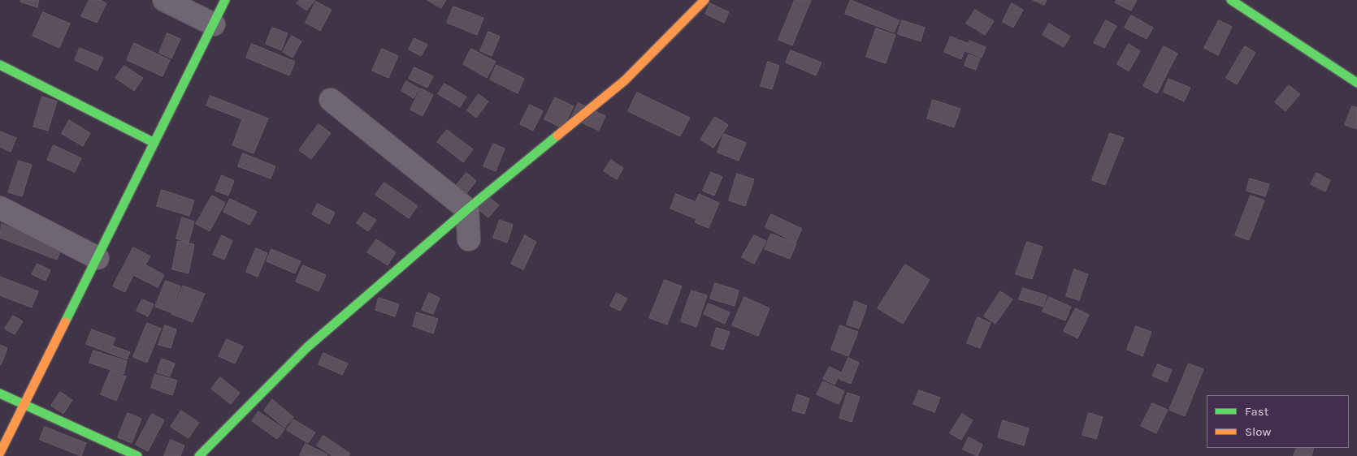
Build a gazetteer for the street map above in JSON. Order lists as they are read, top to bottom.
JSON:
{
  "legend": ["Fast", "Slow"]
}
